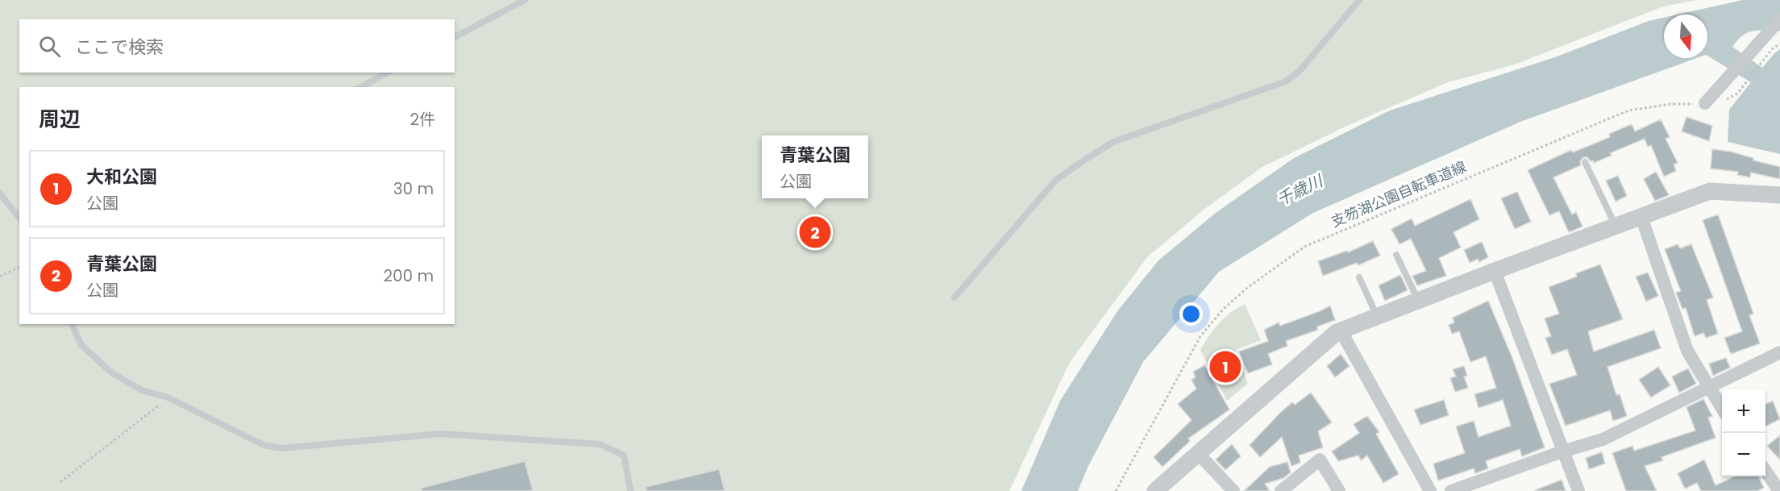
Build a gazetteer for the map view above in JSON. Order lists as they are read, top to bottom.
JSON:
{
  "streets": {
    "path": ["支笏湖公園自転車道線"]
  },
  "water": ["千歳川"],
  "north": "bottom",
  "page": {
    "search": "ここで検索",
    "heading": ["周辺", "2件"],
    "popup": ["青葉公園", "公園"],
    "list": [
      {
        "mark": "1",
        "name": "大和公園",
        "note": "公園",
        "value": "30 m"
      },
      {
        "mark": "2",
        "name": "青葉公園",
        "note": "公園",
        "value": "200 m"
      }
    ],
    "pins": ["2", "1"],
    "map_buttons": ["+", "−"]
  }
}
